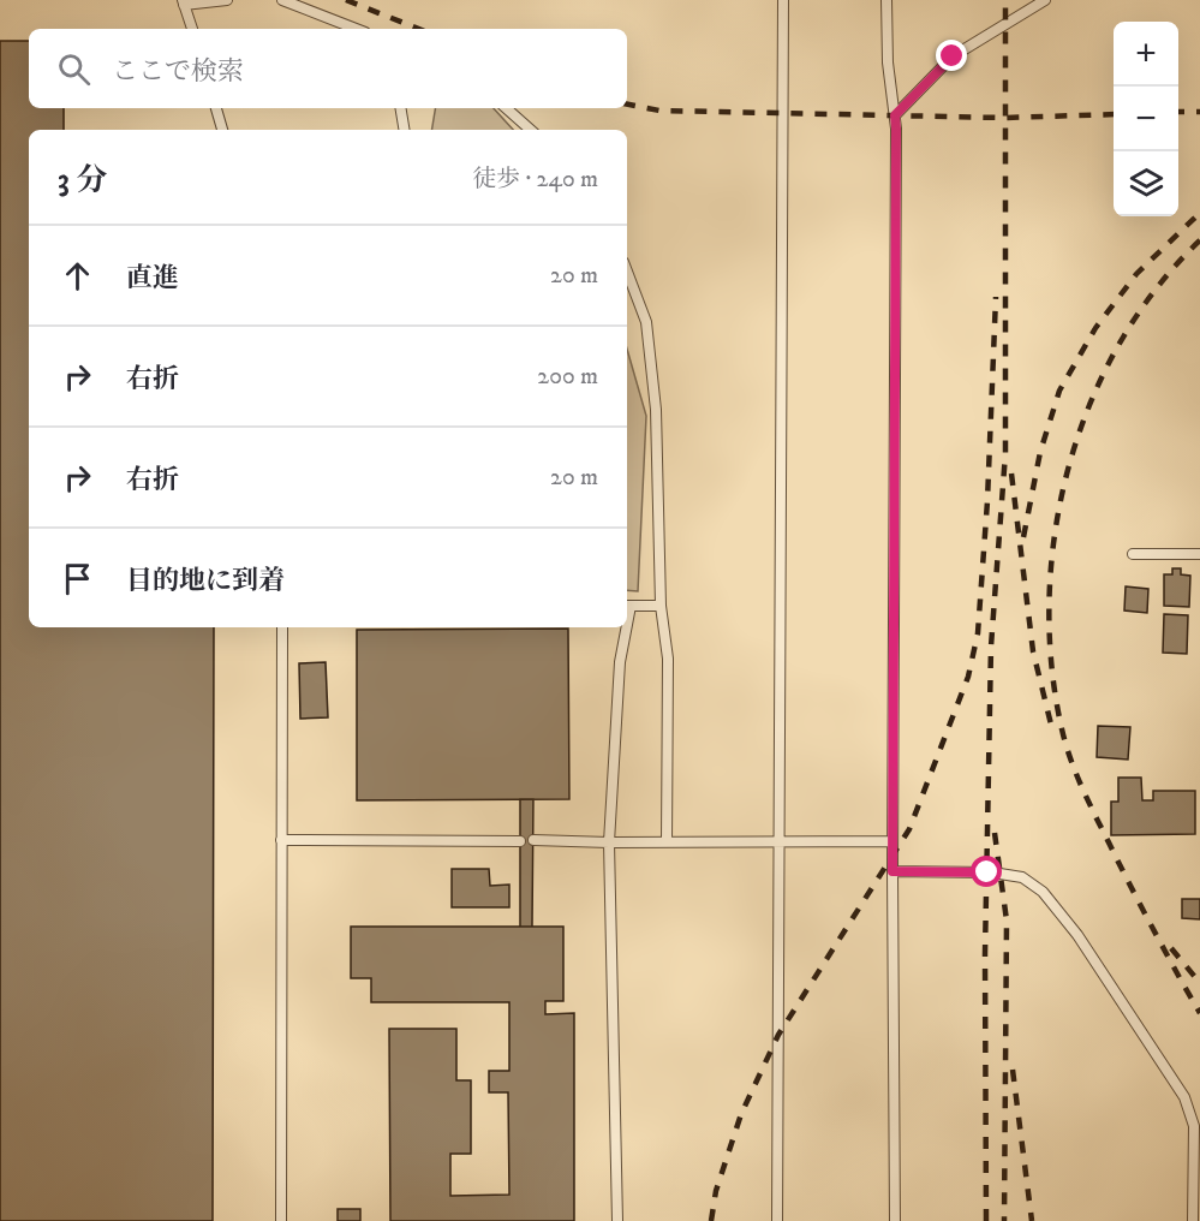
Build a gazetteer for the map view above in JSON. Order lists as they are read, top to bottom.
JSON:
{
  "page": {
    "map_buttons": ["+", "−"],
    "search": "ここで検索",
    "heading": ["3 分", "徒歩 · 240 m"],
    "list": [
      ["直進", "20 m"],
      ["右折", "200 m"],
      ["右折", "20 m"],
      "目的地に到着"
    ]
  }
}
